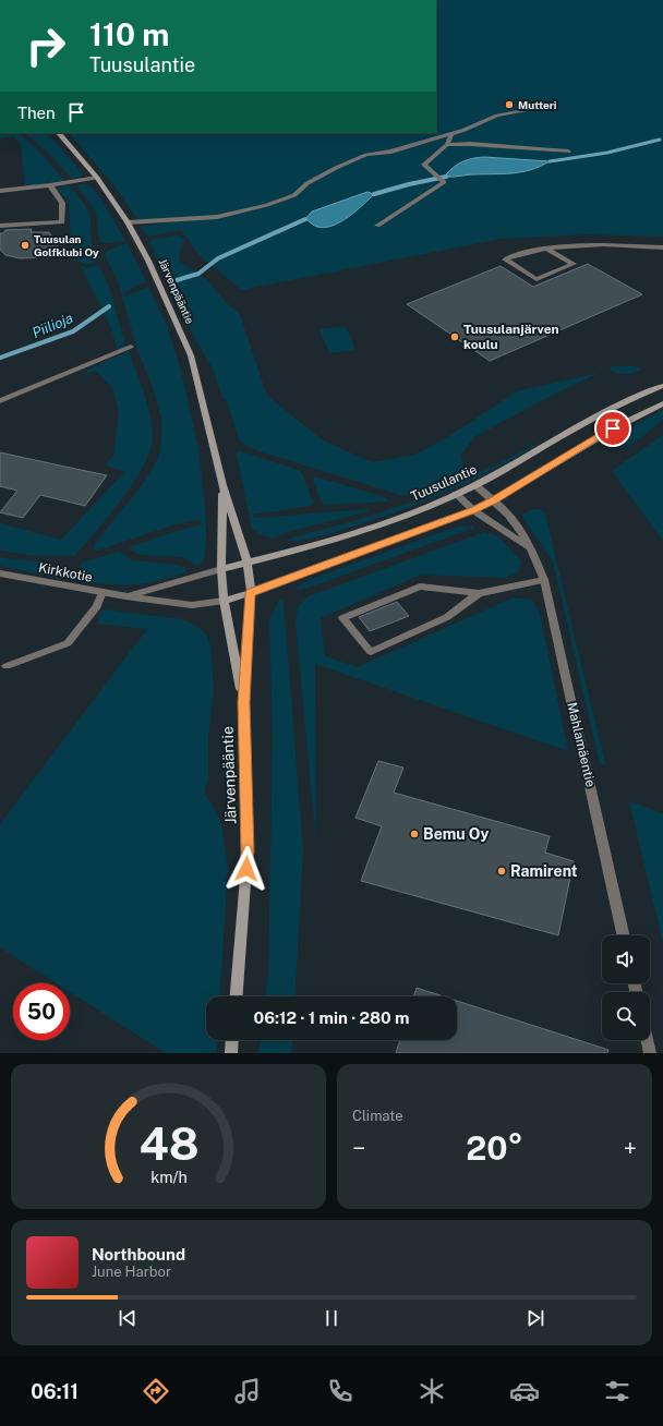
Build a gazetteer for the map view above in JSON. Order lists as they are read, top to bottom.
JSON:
{
  "streets": {
    "main road": ["Järvenpääntie", "Tuusulantie"],
    "street": ["Kirkkotie", "Mahlamäentie"]
  },
  "crossings": [
    ["Järvenpääntie", "Tuusulantie"],
    ["Järvenpääntie", "Kirkkotie"],
    ["Tuusulantie", "Kirkkotie"],
    ["Tuusulantie", "Mahlamäentie"]
  ],
  "water": ["Piilioja"],
  "places": [
    "Mutteri",
    "Tuusulan Golfklubi Oy",
    "Tuusulanjärven koulu",
    "Bemu Oy",
    "Ramirent"
  ],
  "page": {
    "turn": ["110 m", "Tuusulantie"],
    "then": "Then",
    "limit": "50",
    "trip": "06:12 · 1 min · 280 m",
    "tile": "Climate",
    "heat": ["−", "20°", "+"],
    "song": ["Northbound", "June Harbor"],
    "tabs": "06:11",
    "gauge": ["48", "km/h"]
  }
}
